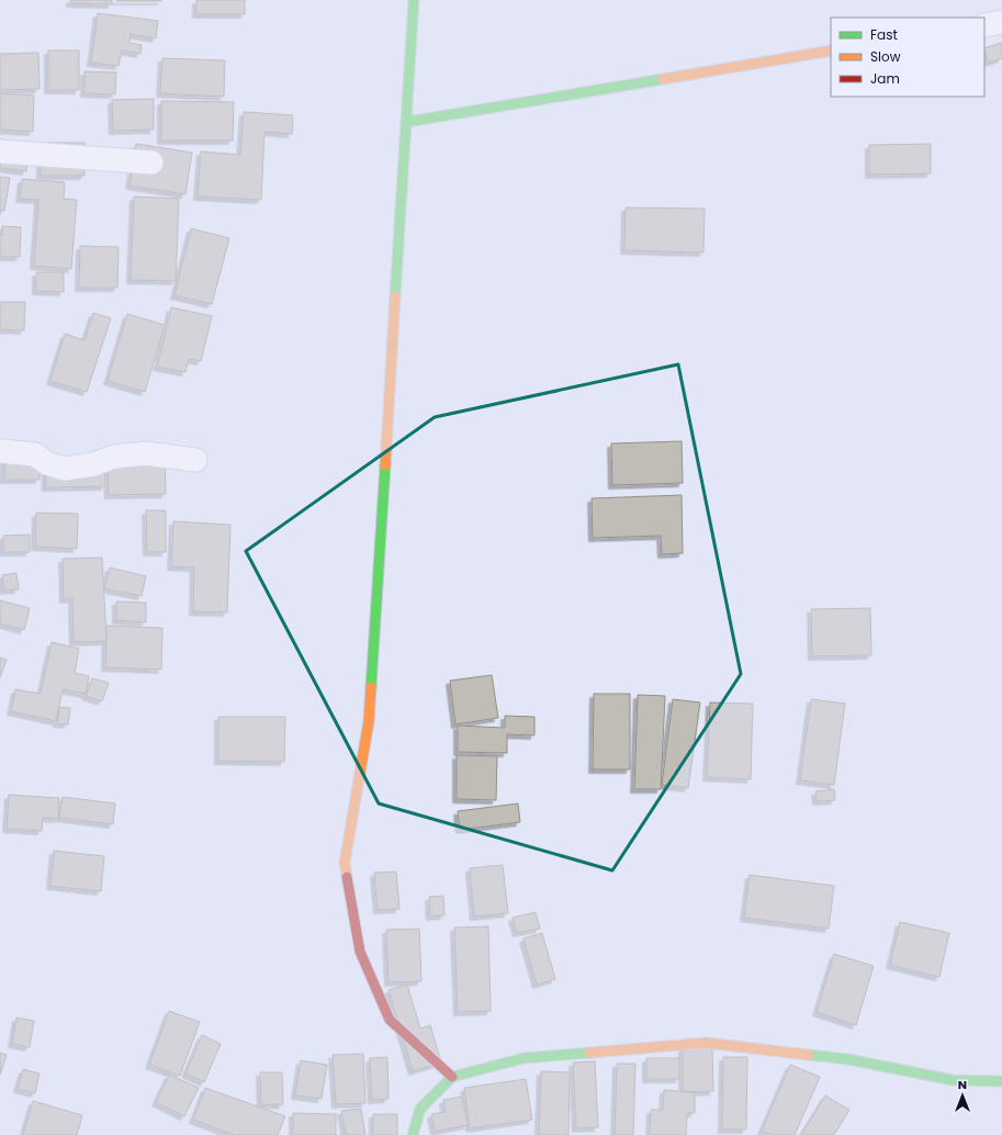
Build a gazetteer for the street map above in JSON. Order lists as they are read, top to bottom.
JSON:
{
  "legend": ["Fast", "Slow", "Jam"],
  "north": "top"
}
